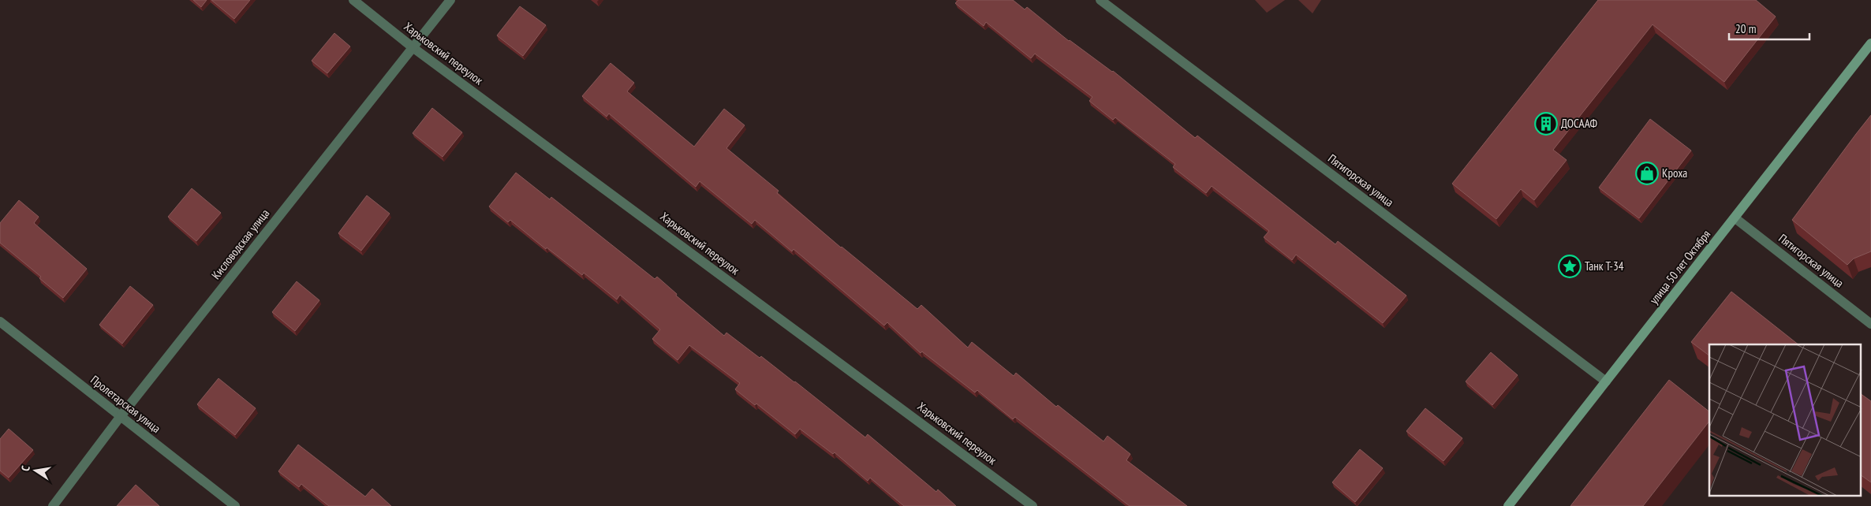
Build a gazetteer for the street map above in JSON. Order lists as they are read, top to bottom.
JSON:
{
  "streets": {
    "main road": ["улица 50 лет Октября"],
    "street": [
      "Харьковский переулок",
      "Пятигорская улица",
      "Кисловодская улица",
      "Пролетарская улица"
    ]
  },
  "crossings": [
    ["Харьковский переулок", "Кисловодская улица"],
    ["Пятигорская улица", "улица 50 лет Октября"],
    ["Кисловодская улица", "Пролетарская улица"]
  ],
  "places": {
    "building": ["ДОСААФ"],
    "shop": ["Кроха"],
    "place": ["Танк Т-34"]
  },
  "scale_bar": "20 m",
  "north": "left"
}
